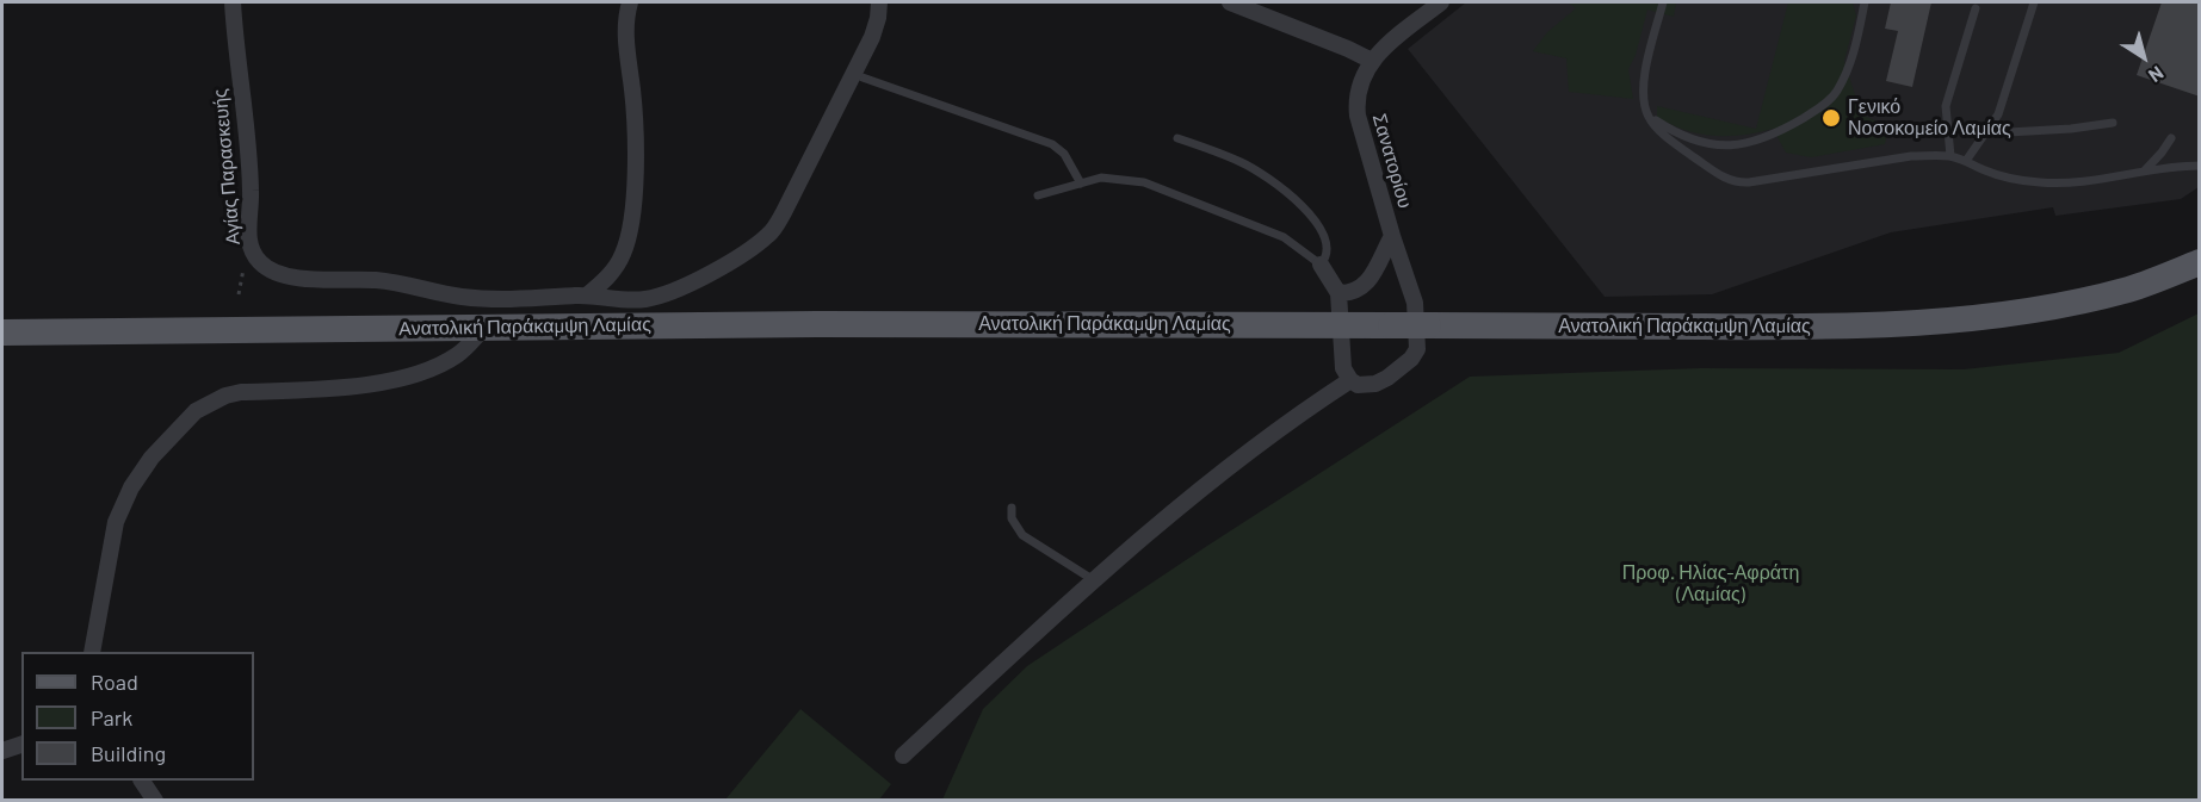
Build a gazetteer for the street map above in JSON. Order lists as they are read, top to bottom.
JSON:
{
  "streets": {
    "main road": ["Ανατολική Παράκαμψη Λαμίας"],
    "street": ["Σανατορίου", "Αγίας Παρασκευής"]
  },
  "parks": ["Προφ. Ηλίας-Αφράτη (Λαμίας)"],
  "places": ["Γενικό Νοσοκομείο Λαμίας"],
  "legend": ["Road", "Park", "Building"],
  "north": "bottom right"
}
